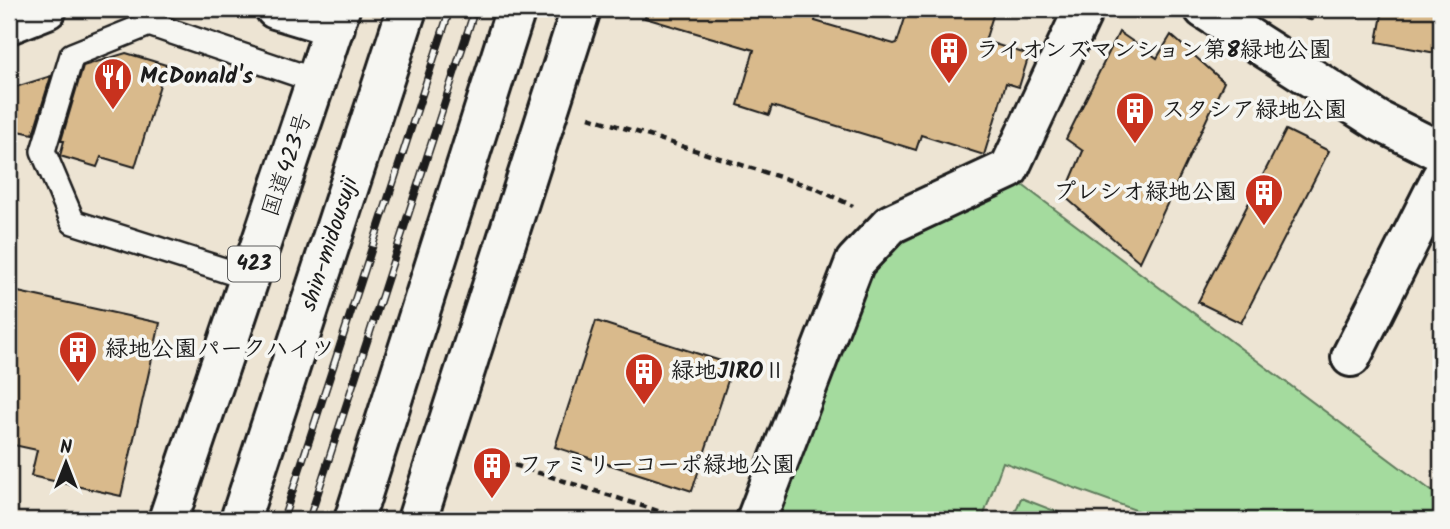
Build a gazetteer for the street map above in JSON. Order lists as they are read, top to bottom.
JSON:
{
  "streets": {
    "main road": ["国道423号", "shin-midousuji", "423"]
  },
  "places": {
    "building": [
      "ライオンズマンション第8緑地公園",
      "スタシア緑地公園",
      "プレシオ緑地公園",
      "緑地公園パークハイツ",
      "緑地JIROⅡ",
      "ファミリーコーポ緑地公園"
    ],
    "restaurant": ["McDonald's"]
  },
  "north": "top"
}
